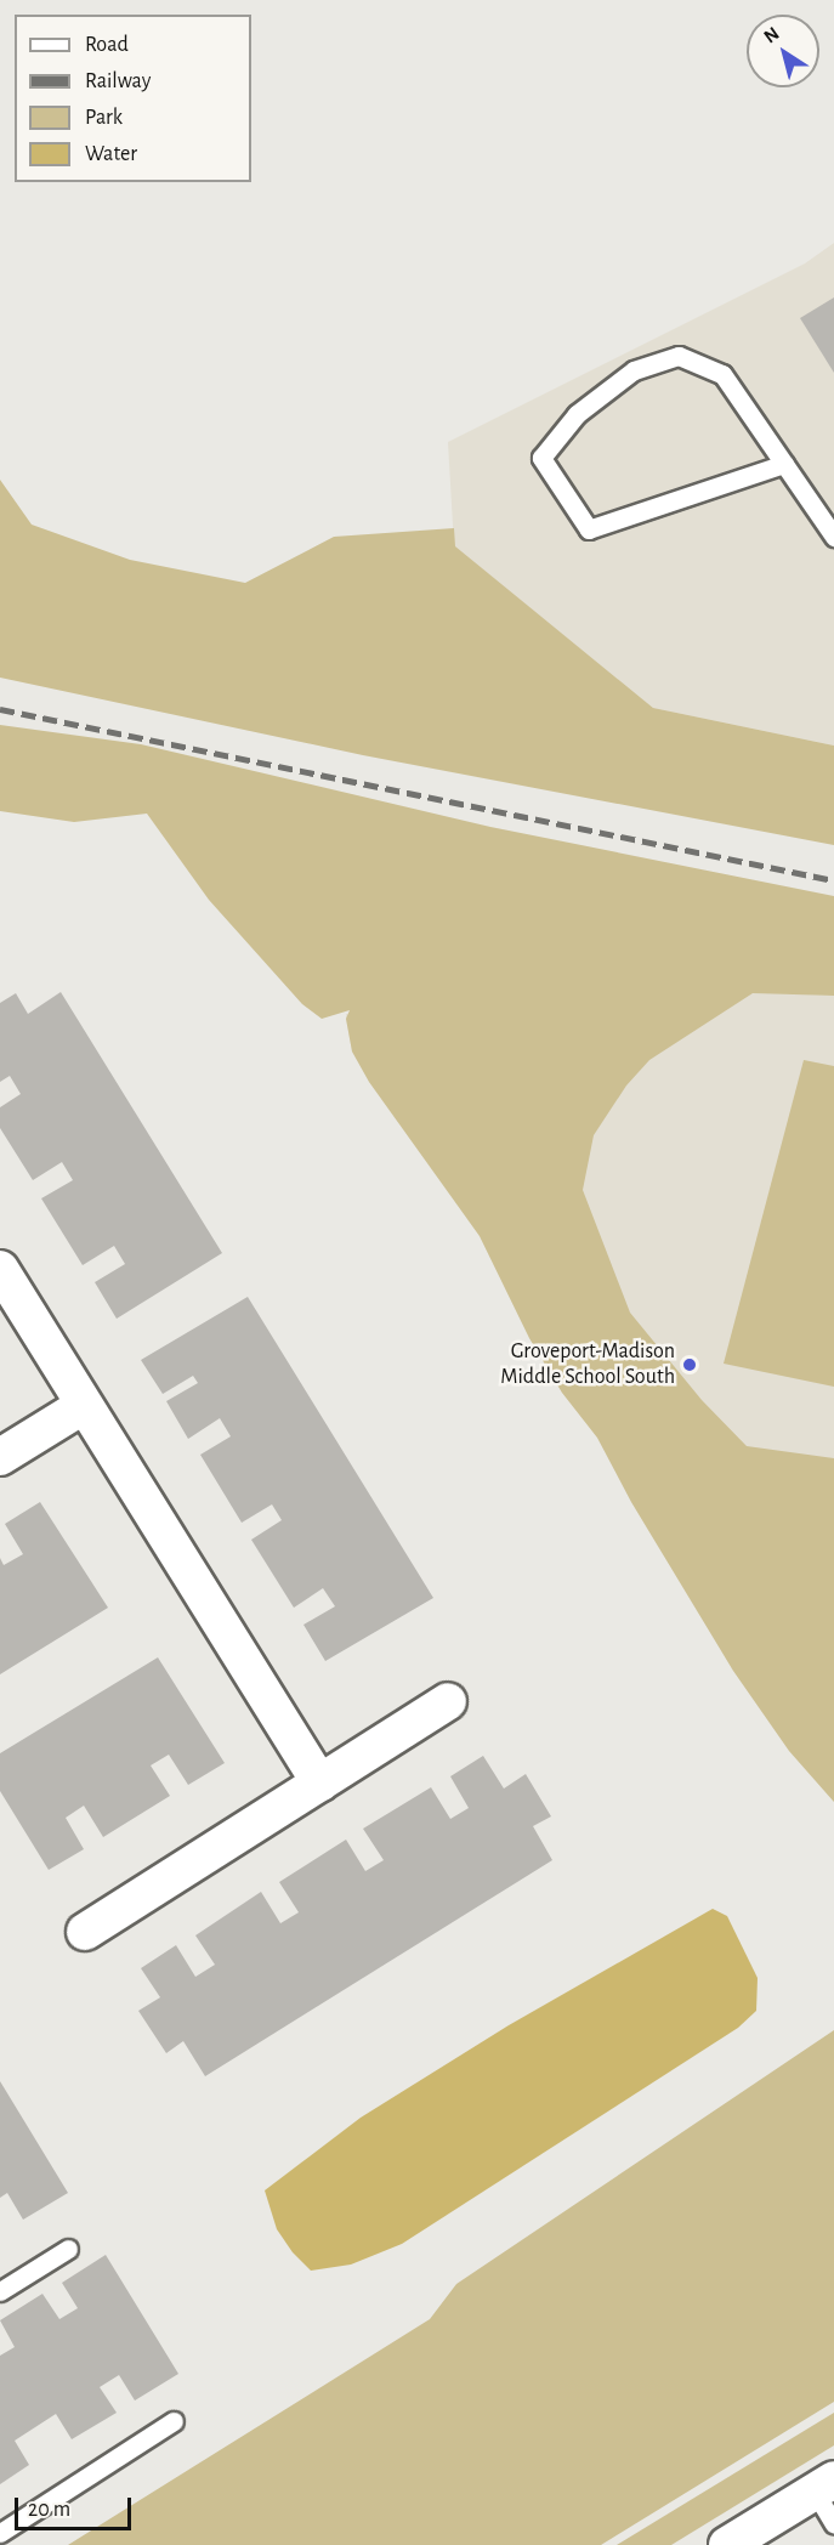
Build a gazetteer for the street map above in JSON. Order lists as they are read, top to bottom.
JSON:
{
  "places": ["Groveport-Madison Middle School South"],
  "legend": [
    "Road",
    "Railway",
    "Park",
    "Water"
  ],
  "scale_bar": "20 m",
  "north": "top left"
}
